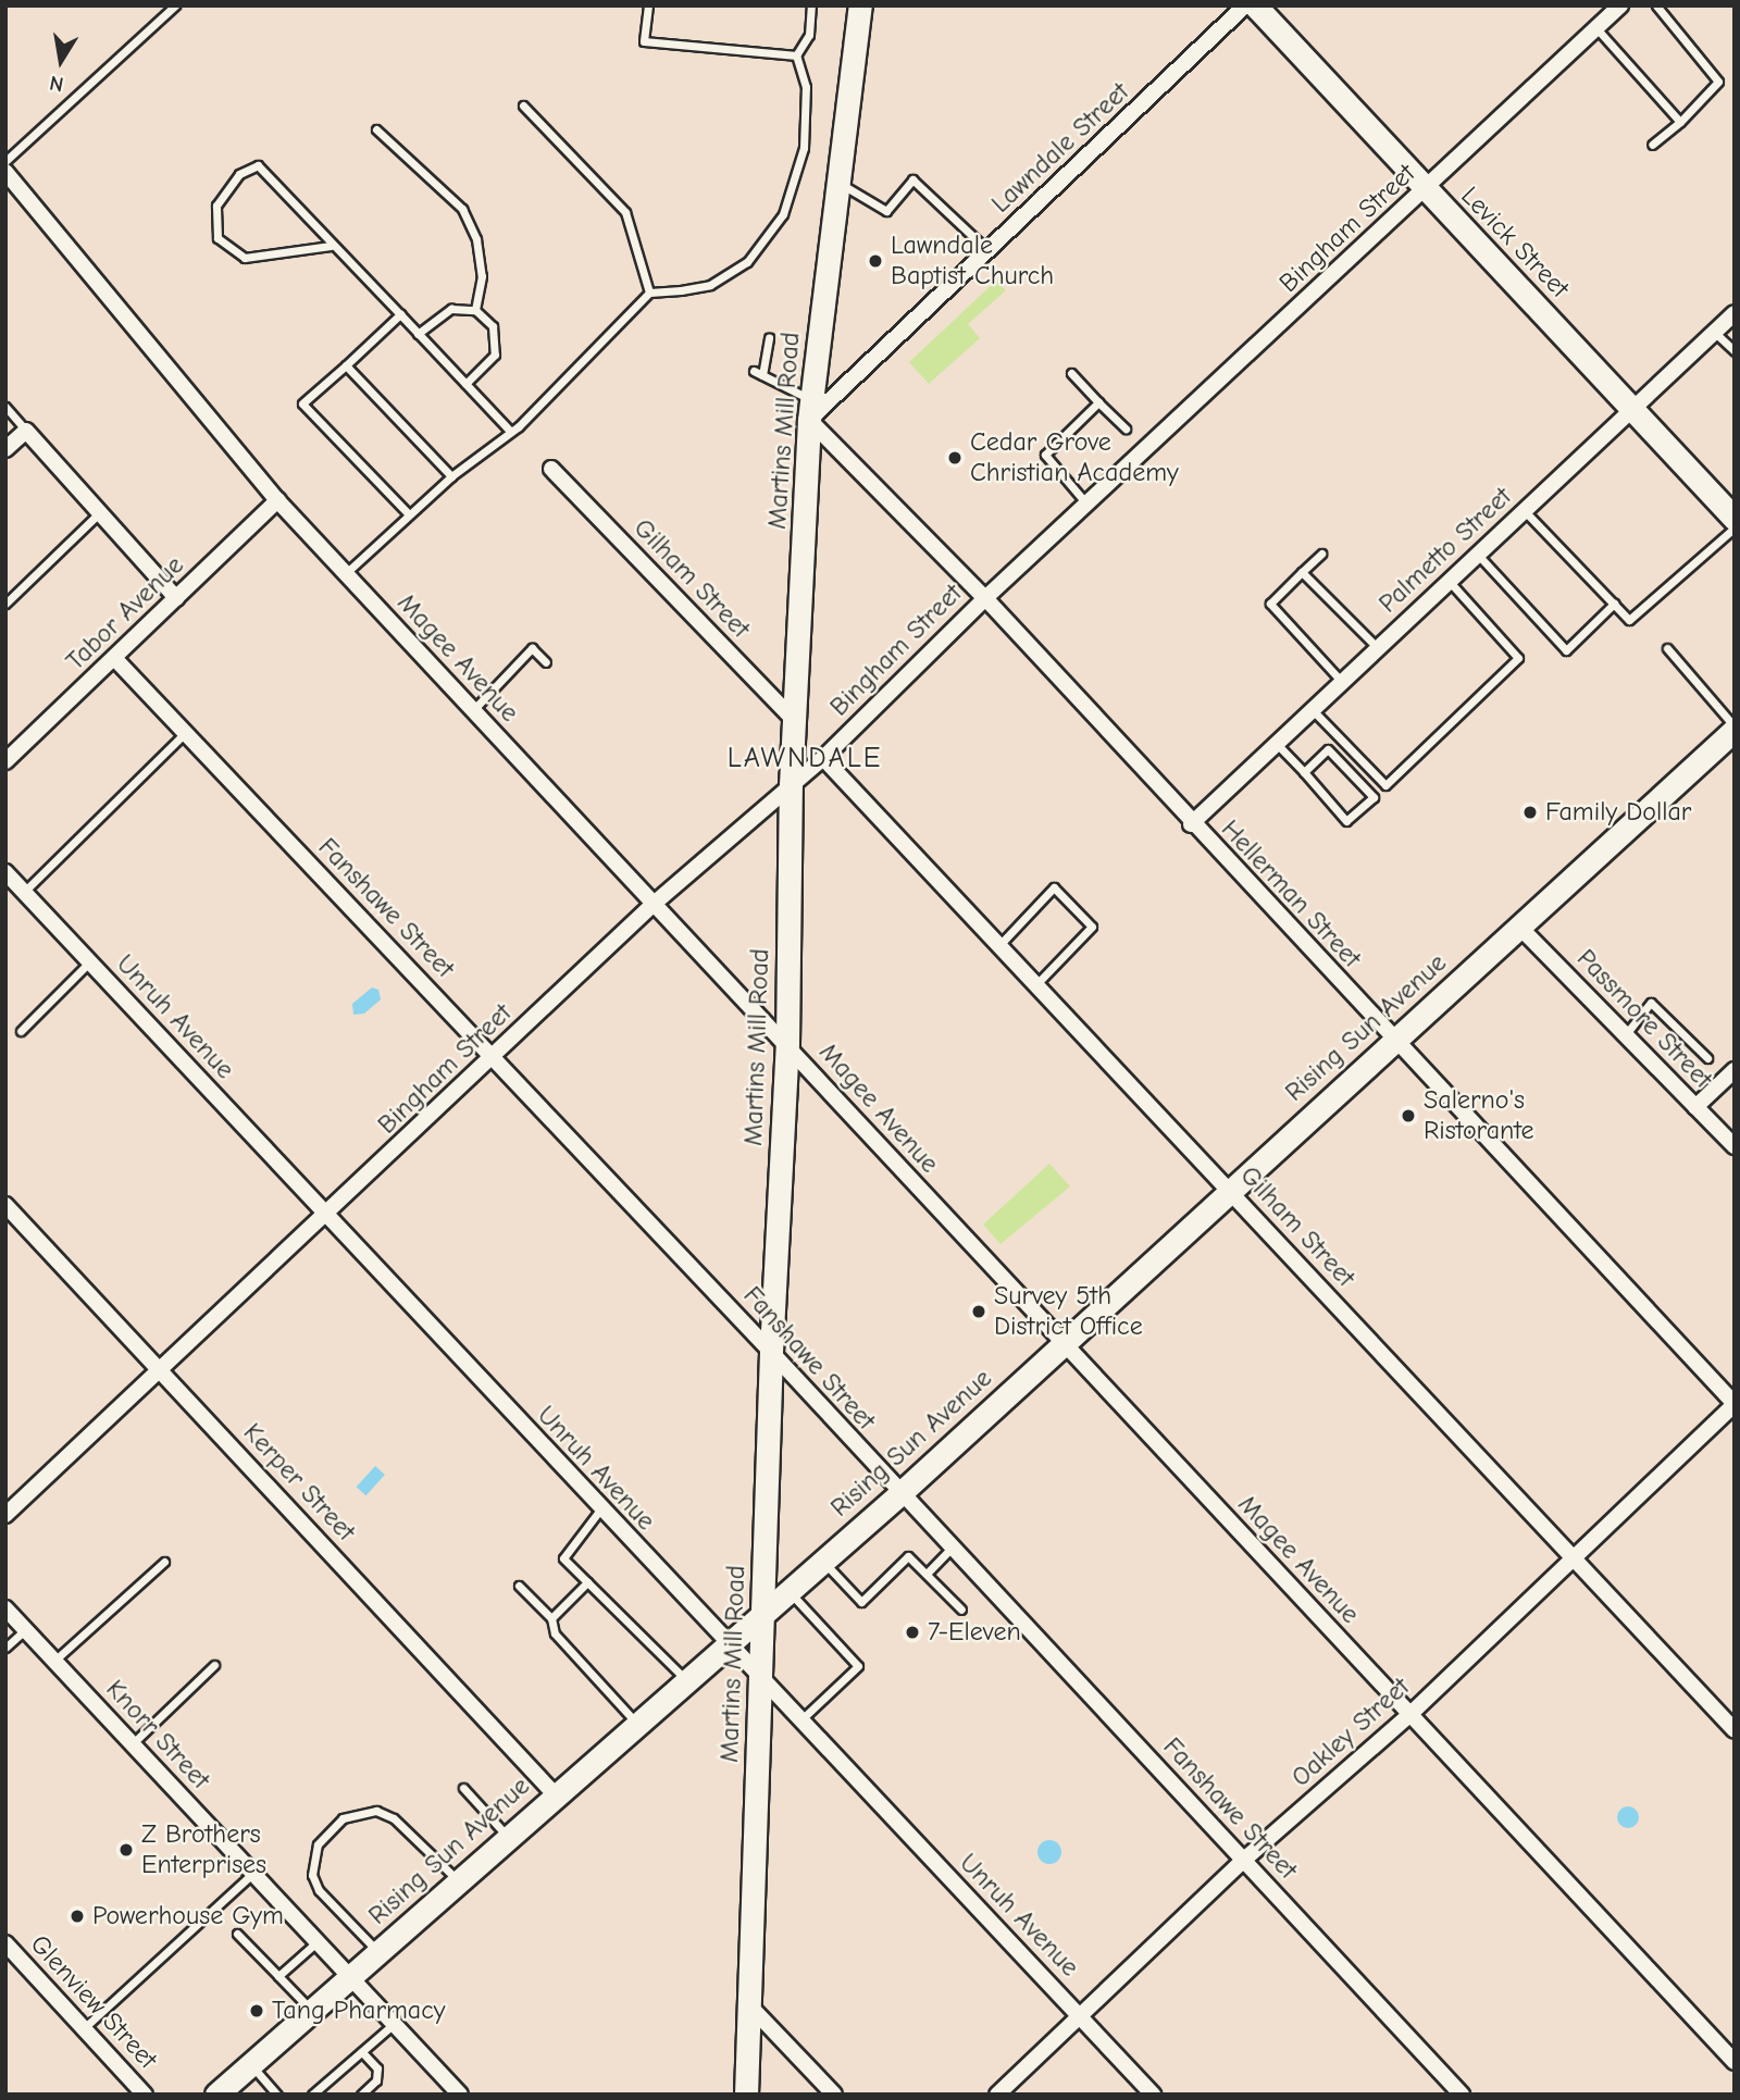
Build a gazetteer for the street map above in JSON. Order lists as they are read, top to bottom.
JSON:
{
  "streets": {
    "main road": ["Levick Street", "Martins Mill Road", "Rising Sun Avenue"],
    "street": [
      "Lawndale Street",
      "Bingham Street",
      "Palmetto Street",
      "Gilham Street",
      "Tabor Avenue",
      "Magee Avenue",
      "Hellerman Street",
      "Fanshawe Street",
      "Unruh Avenue",
      "Passmore Street",
      "Kerper Street",
      "Oakley Street",
      "Knorr Street",
      "Glenview Street"
    ]
  },
  "crossings": [
    ["Lawndale Street", "Martins Mill Road"],
    ["Lawndale Street", "Hellerman Street"],
    ["Bingham Street", "Levick Street"],
    ["Bingham Street", "Martins Mill Road"],
    ["Bingham Street", "Gilham Street"],
    ["Bingham Street", "Magee Avenue"],
    ["Bingham Street", "Hellerman Street"],
    ["Bingham Street", "Fanshawe Street"],
    ["Bingham Street", "Unruh Avenue"],
    ["Bingham Street", "Kerper Street"],
    ["Levick Street", "Palmetto Street"],
    ["Martins Mill Road", "Gilham Street"],
    ["Martins Mill Road", "Magee Avenue"],
    ["Martins Mill Road", "Hellerman Street"],
    ["Martins Mill Road", "Fanshawe Street"],
    ["Martins Mill Road", "Unruh Avenue"],
    ["Martins Mill Road", "Rising Sun Avenue"],
    ["Palmetto Street", "Hellerman Street"],
    ["Gilham Street", "Rising Sun Avenue"],
    ["Gilham Street", "Oakley Street"],
    ["Tabor Avenue", "Magee Avenue"],
    ["Tabor Avenue", "Fanshawe Street"],
    ["Magee Avenue", "Rising Sun Avenue"],
    ["Magee Avenue", "Oakley Street"],
    ["Hellerman Street", "Rising Sun Avenue"],
    ["Hellerman Street", "Oakley Street"],
    ["Fanshawe Street", "Rising Sun Avenue"],
    ["Fanshawe Street", "Oakley Street"],
    ["Unruh Avenue", "Rising Sun Avenue"],
    ["Unruh Avenue", "Oakley Street"],
    ["Passmore Street", "Rising Sun Avenue"],
    ["Rising Sun Avenue", "Kerper Street"],
    ["Rising Sun Avenue", "Knorr Street"]
  ],
  "districts": ["LAWNDALE"],
  "places": [
    "Lawndale Baptist Church",
    "Cedar Grove Christian Academy",
    "Family Dollar",
    "Salerno's Ristorante",
    "Survey 5th District Office",
    "7-Eleven",
    "Z Brothers Enterprises",
    "Powerhouse Gym",
    "Tang Pharmacy"
  ],
  "north": "bottom"
}
